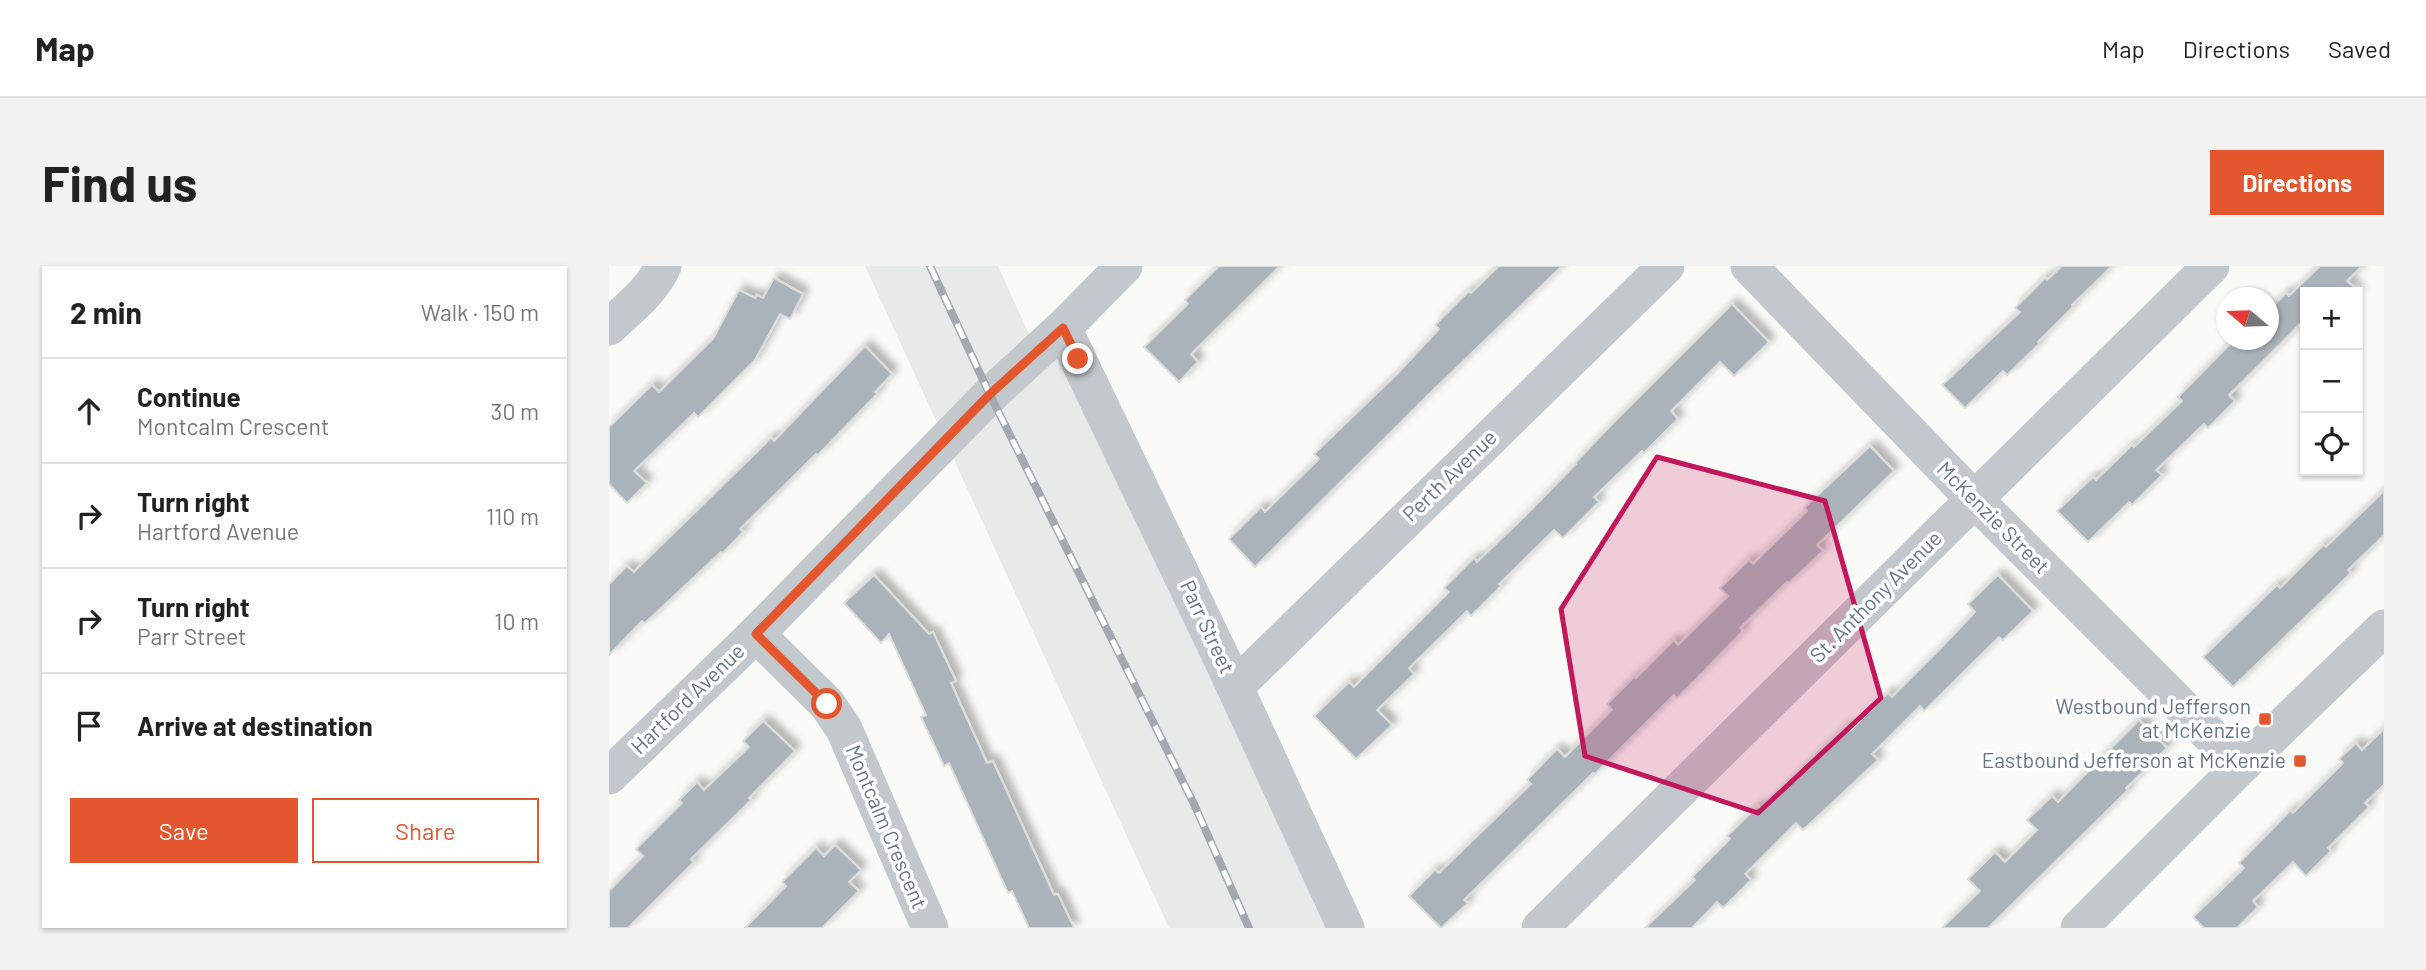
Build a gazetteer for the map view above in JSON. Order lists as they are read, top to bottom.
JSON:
{
  "streets": {
    "street": [
      "Perth Avenue",
      "McKenzie Street",
      "St. Anthony Avenue",
      "Parr Street",
      "Hartford Avenue",
      "Montcalm Crescent"
    ]
  },
  "crossings": [
    ["Perth Avenue", "Parr Street"],
    ["McKenzie Street", "St. Anthony Avenue"],
    ["Parr Street", "Hartford Avenue"],
    ["Hartford Avenue", "Montcalm Crescent"]
  ],
  "places": {
    "transit": ["Westbound Jefferson at McKenzie", "Eastbound Jefferson at McKenzie"]
  },
  "north": "left",
  "page": {
    "header": "Map",
    "nav": ["Map", "Directions", "Saved"],
    "buttons": [
      "Directions",
      ["Save", "Share"]
    ],
    "title": "Find us",
    "heading": ["2 min", "Walk · 150 m"],
    "map_buttons": ["+", "−"],
    "list": [
      ["Continue", "Montcalm Crescent", "30 m"],
      ["Turn right", "Hartford Avenue", "110 m"],
      ["Turn right", "Parr Street", "10 m"],
      "Arrive at destination"
    ]
  }
}
